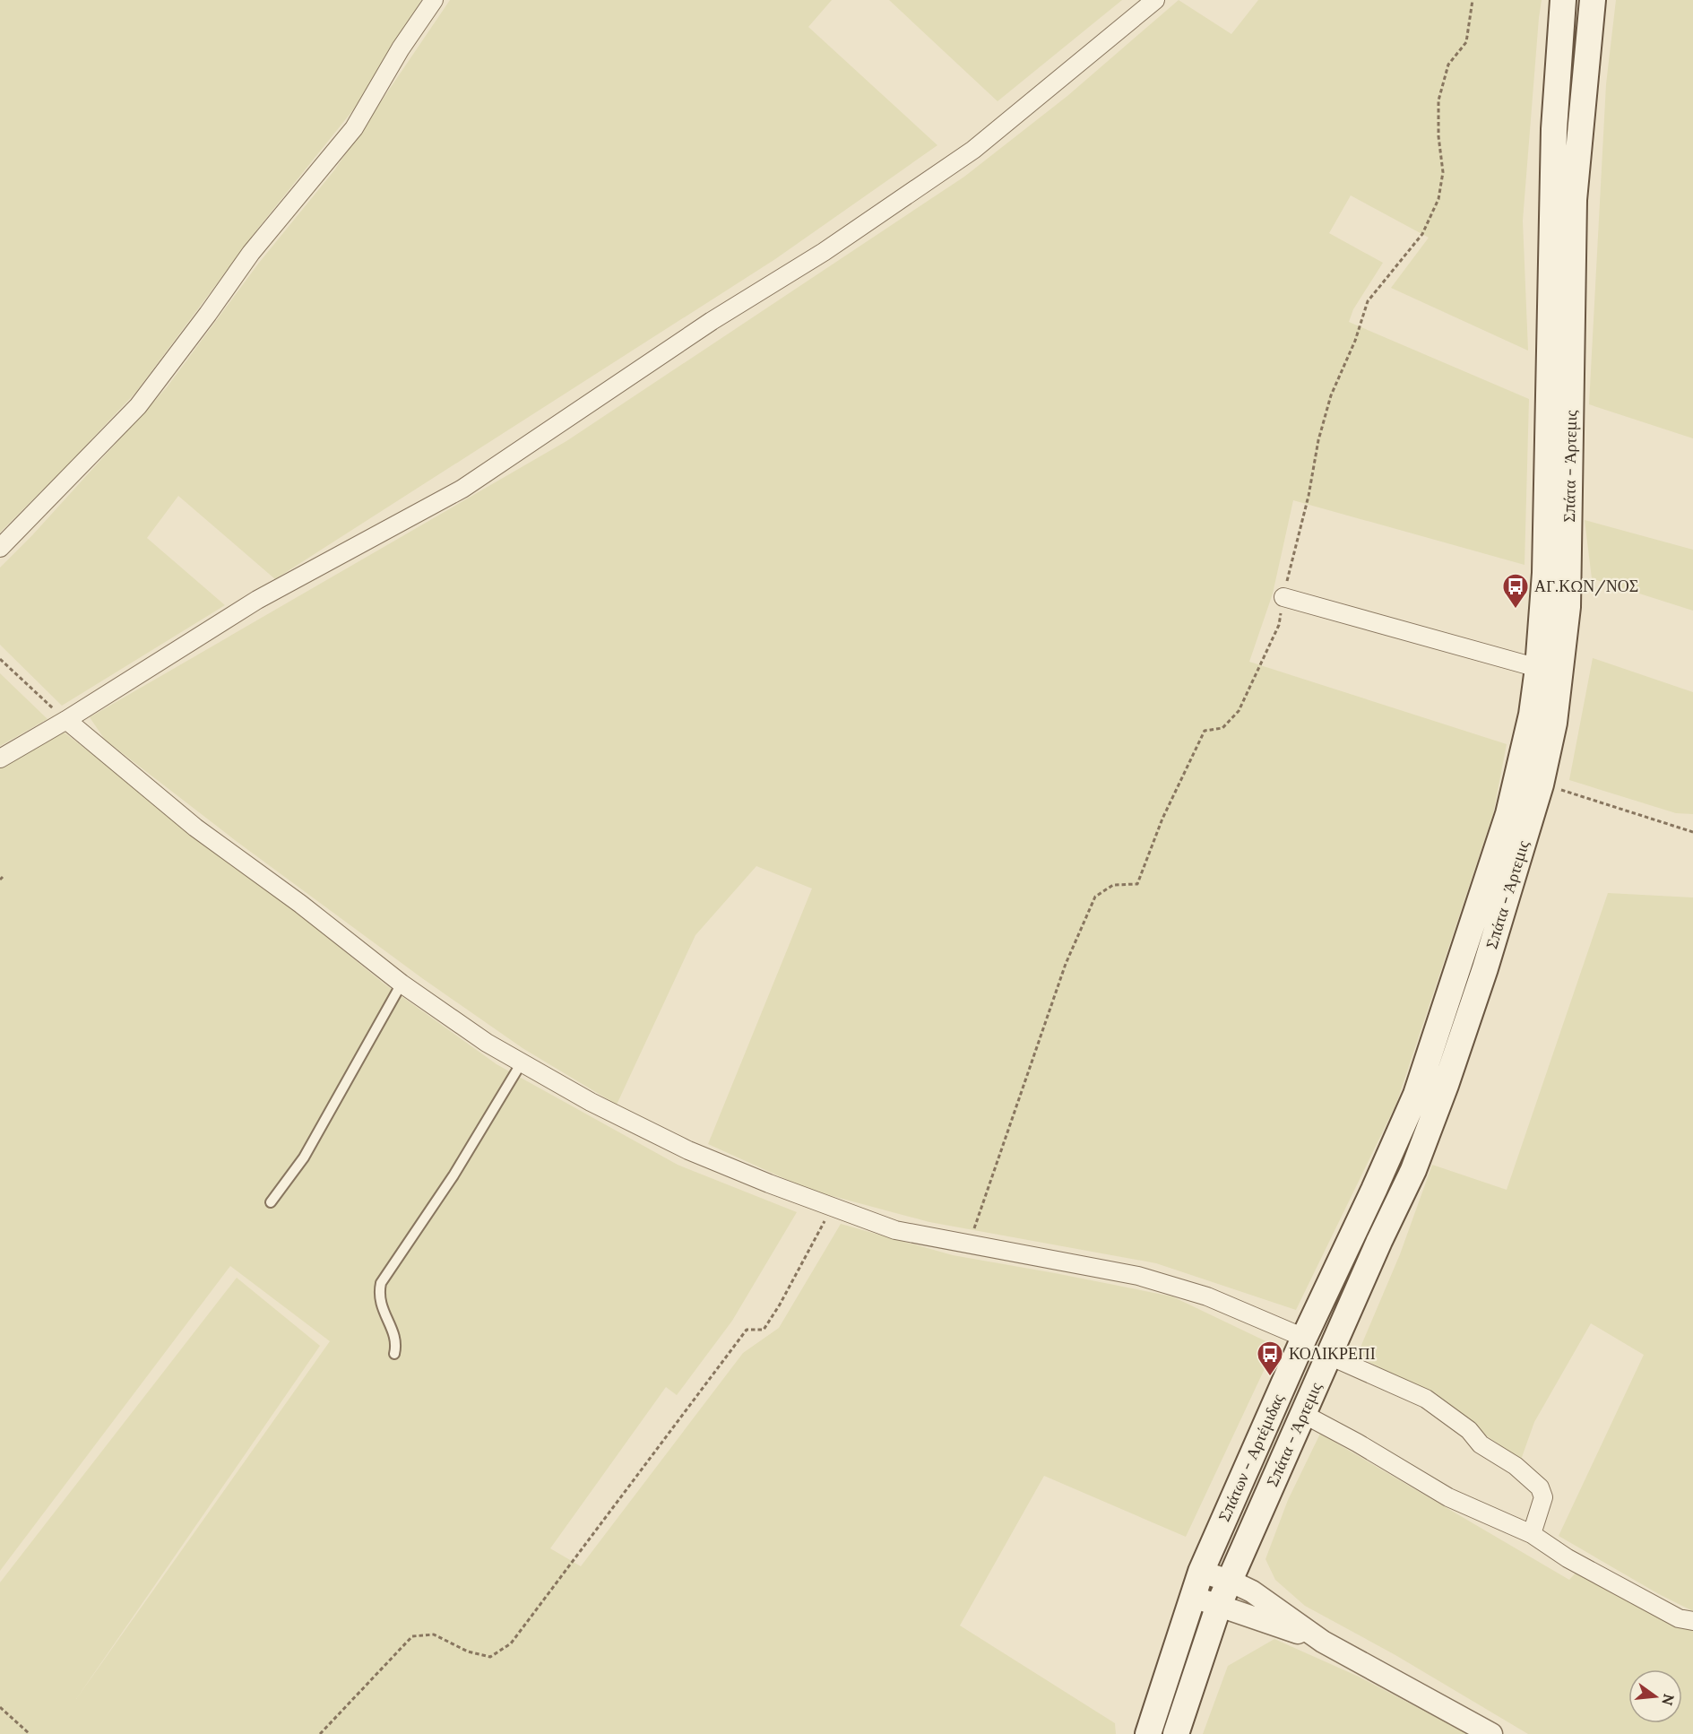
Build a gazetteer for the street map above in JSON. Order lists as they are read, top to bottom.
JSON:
{
  "streets": {
    "main road": ["Σπάτα - Άρτεμις", "Σπάτων - Αρτέμιδας"]
  },
  "crossings": [
    ["Σπάτα - Άρτεμις", "Σπάτων - Αρτέμιδας"]
  ],
  "places": {
    "bus stop": ["ΑΓ.ΚΩΝ/ΝΟΣ", "ΚΟΛΙΚΡΕΠΙ"]
  },
  "north": "right"
}
